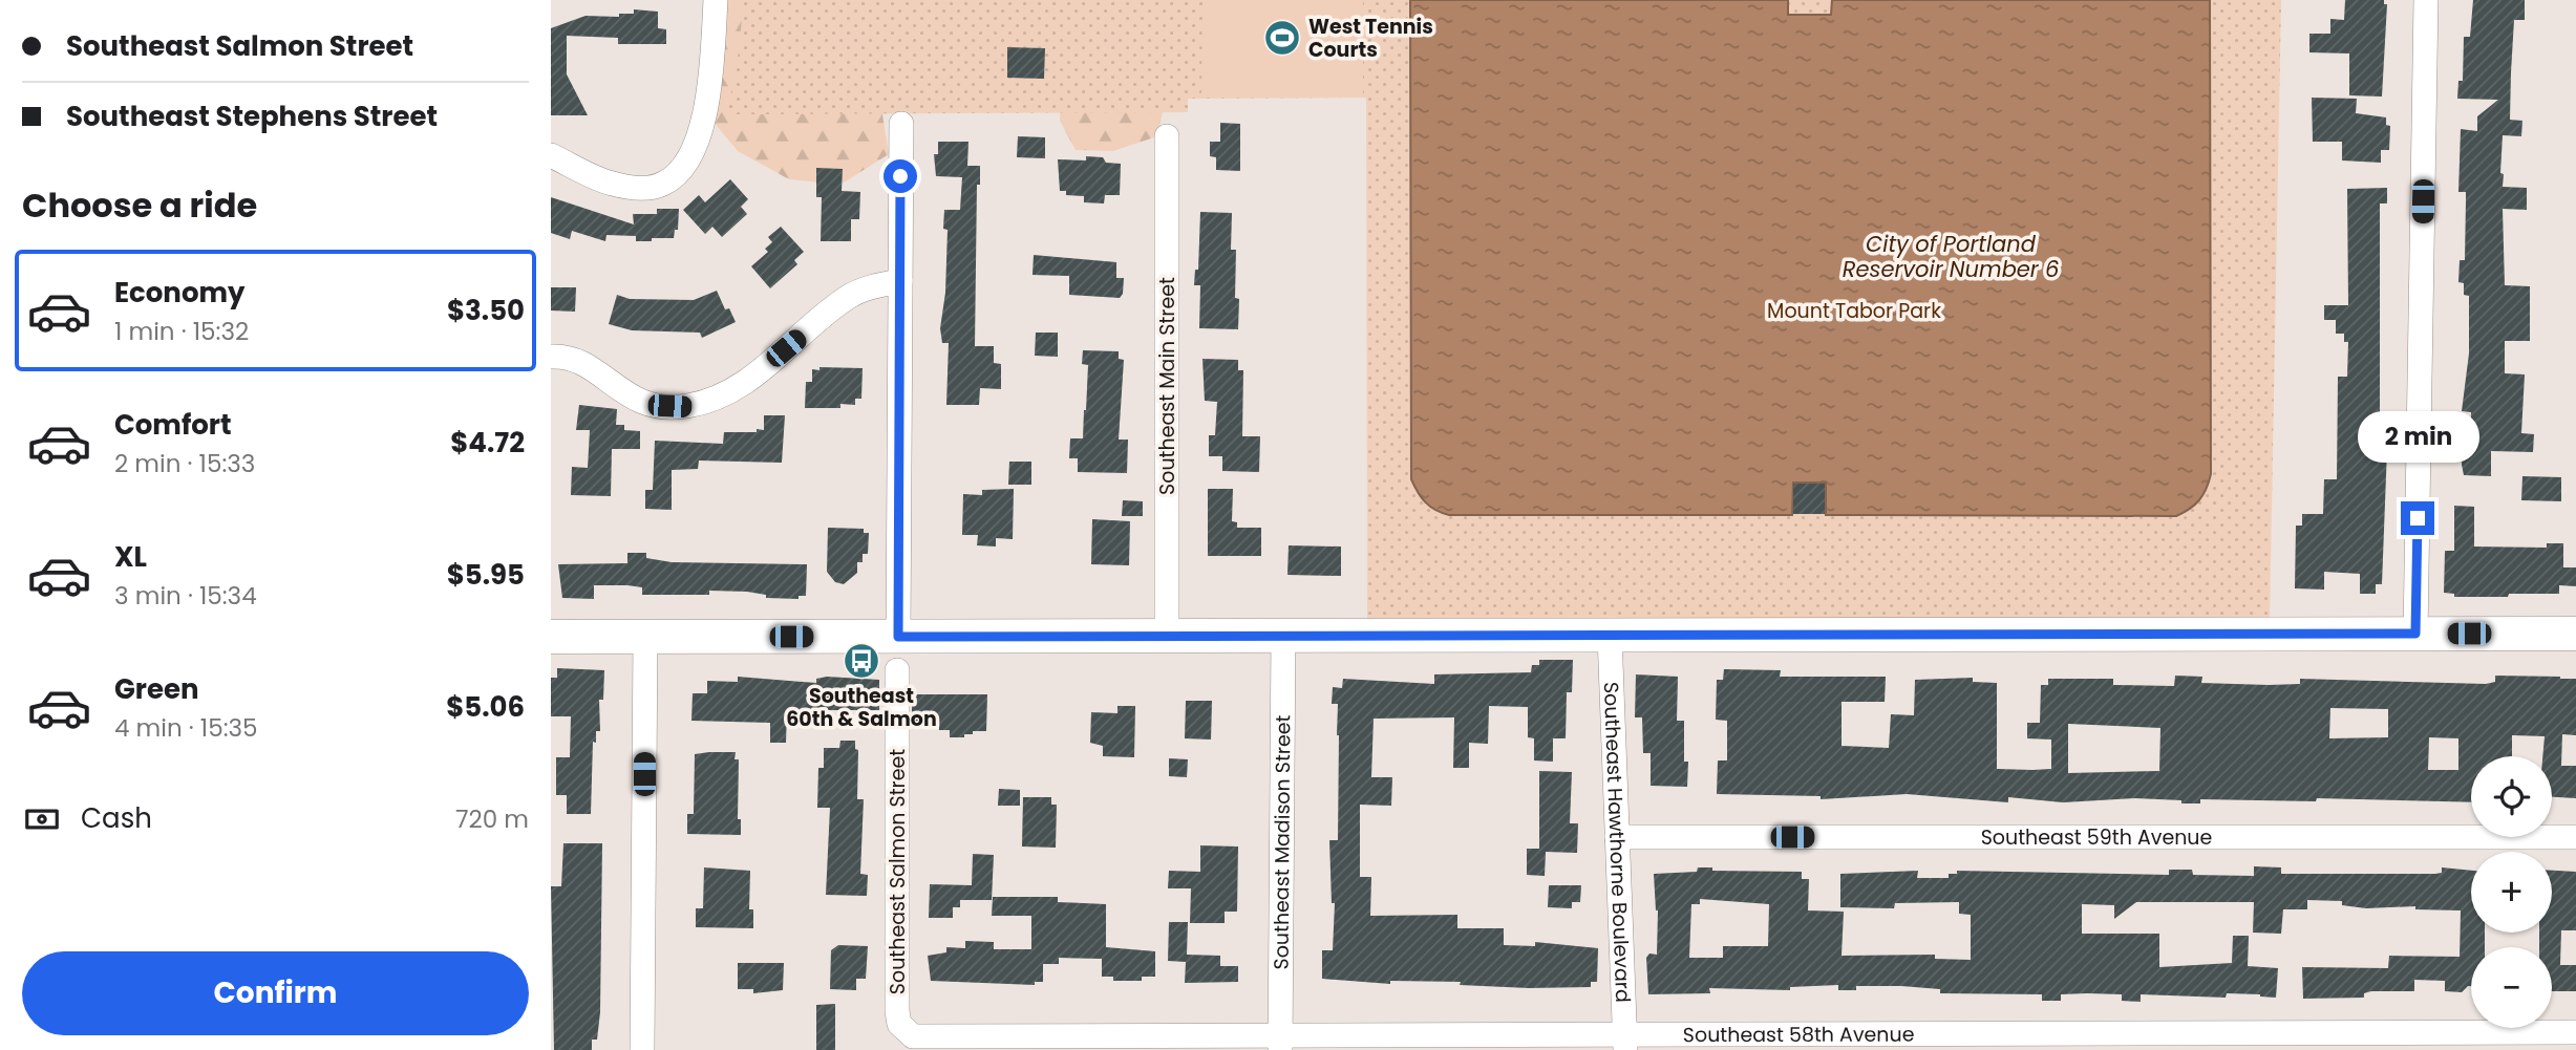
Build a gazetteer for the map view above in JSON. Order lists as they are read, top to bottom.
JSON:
{
  "streets": {
    "street": [
      "Southeast Main Street",
      "Southeast 59th Avenue",
      "Southeast Hawthorne Boulevard",
      "Southeast Madison Street",
      "Southeast Salmon Street",
      "Southeast 58th Avenue"
    ]
  },
  "crossings": [
    ["Southeast 59th Avenue", "Southeast Hawthorne Boulevard"],
    ["Southeast Hawthorne Boulevard", "Southeast 58th Avenue"],
    ["Southeast Madison Street", "Southeast 58th Avenue"],
    ["Southeast Salmon Street", "Southeast 58th Avenue"]
  ],
  "water": ["City of Portland Reservoir Number 6"],
  "parks": ["Mount Tabor Park"],
  "places": {
    "sports": ["West Tennis Courts"],
    "bus stop": ["Southeast 60th & Salmon"]
  },
  "page": {
    "banner": ["Southeast Salmon Street", "Southeast Stephens Street"],
    "heading": "Choose a ride",
    "list": [
      {
        "name": "Economy",
        "note": "1 min · 15:32",
        "value": "$3.50"
      },
      {
        "name": "Comfort",
        "note": "2 min · 15:33",
        "value": "$4.72"
      },
      {
        "name": "XL",
        "note": "3 min · 15:34",
        "value": "$5.95"
      },
      {
        "name": "Green",
        "note": "4 min · 15:35",
        "value": "$5.06"
      }
    ],
    "bubble": "2 min",
    "map_buttons": ["+", "−"],
    "pay": ["Cash", "720 m"],
    "buttons": "Confirm"
  }
}
